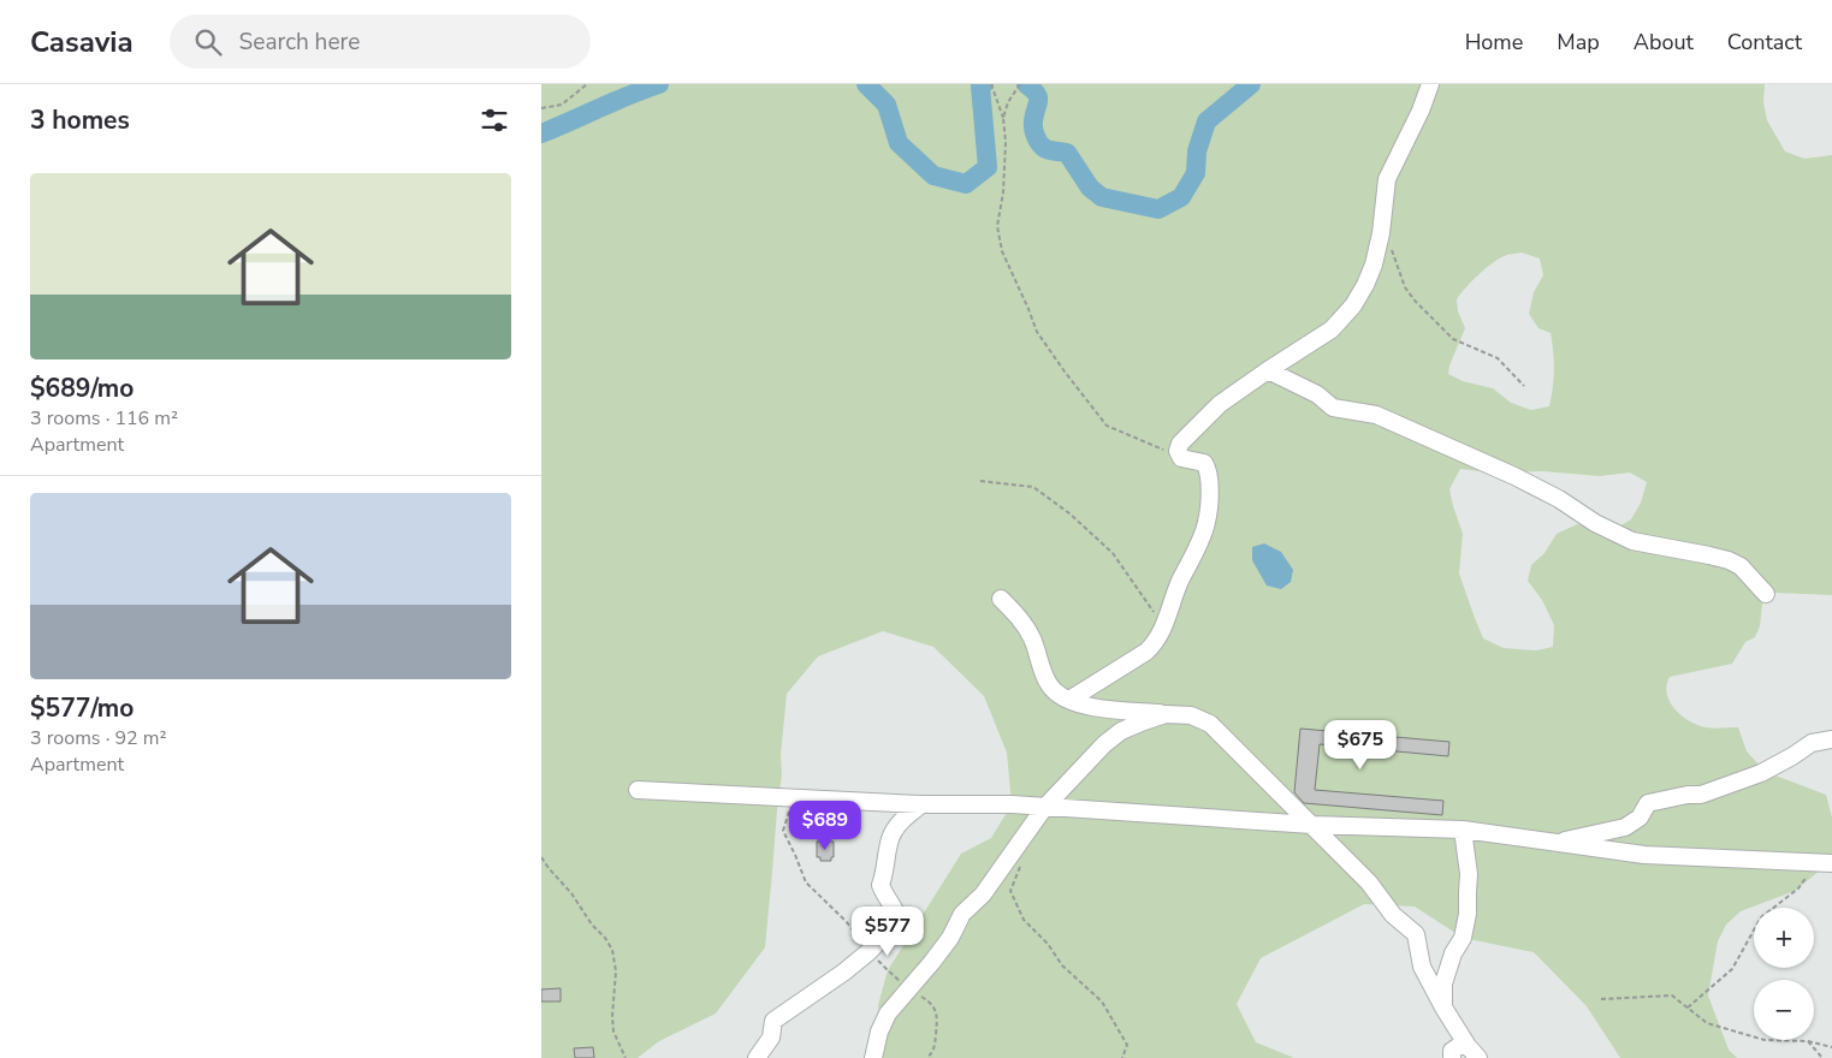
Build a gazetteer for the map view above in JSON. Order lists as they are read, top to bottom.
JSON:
{
  "page": {
    "header": "Casavia",
    "search": "Search here",
    "nav": [
      "Home",
      "Map",
      "About",
      "Contact"
    ],
    "heading": "3 homes",
    "list": [
      {
        "name": "$689/mo",
        "note": "3 rooms · 116 m² · Apartment"
      },
      {
        "name": "$577/mo",
        "note": "3 rooms · 92 m² · Apartment"
      }
    ],
    "price": ["$675", "$689", "$577"],
    "map_buttons": ["+", "−"]
  }
}
